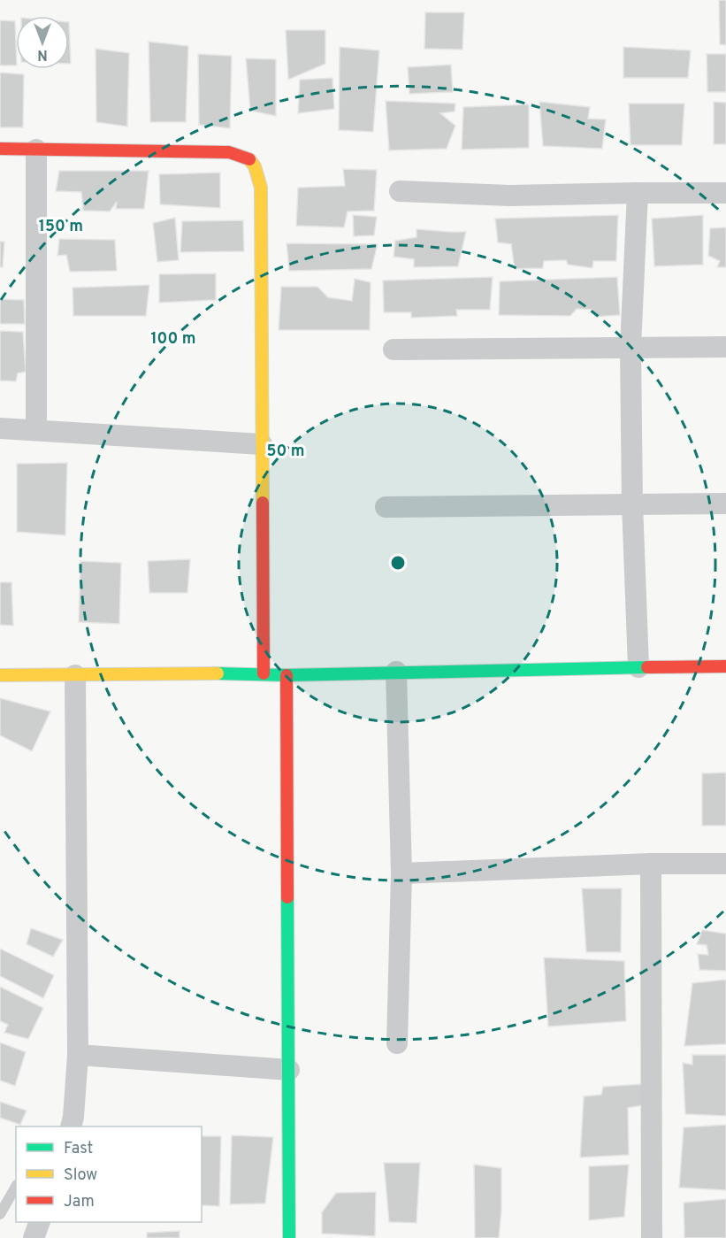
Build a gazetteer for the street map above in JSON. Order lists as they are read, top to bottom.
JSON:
{
  "legend": ["Fast", "Slow", "Jam"],
  "north": "bottom",
  "rings": ["150 m", "100 m", "50 m"]
}
